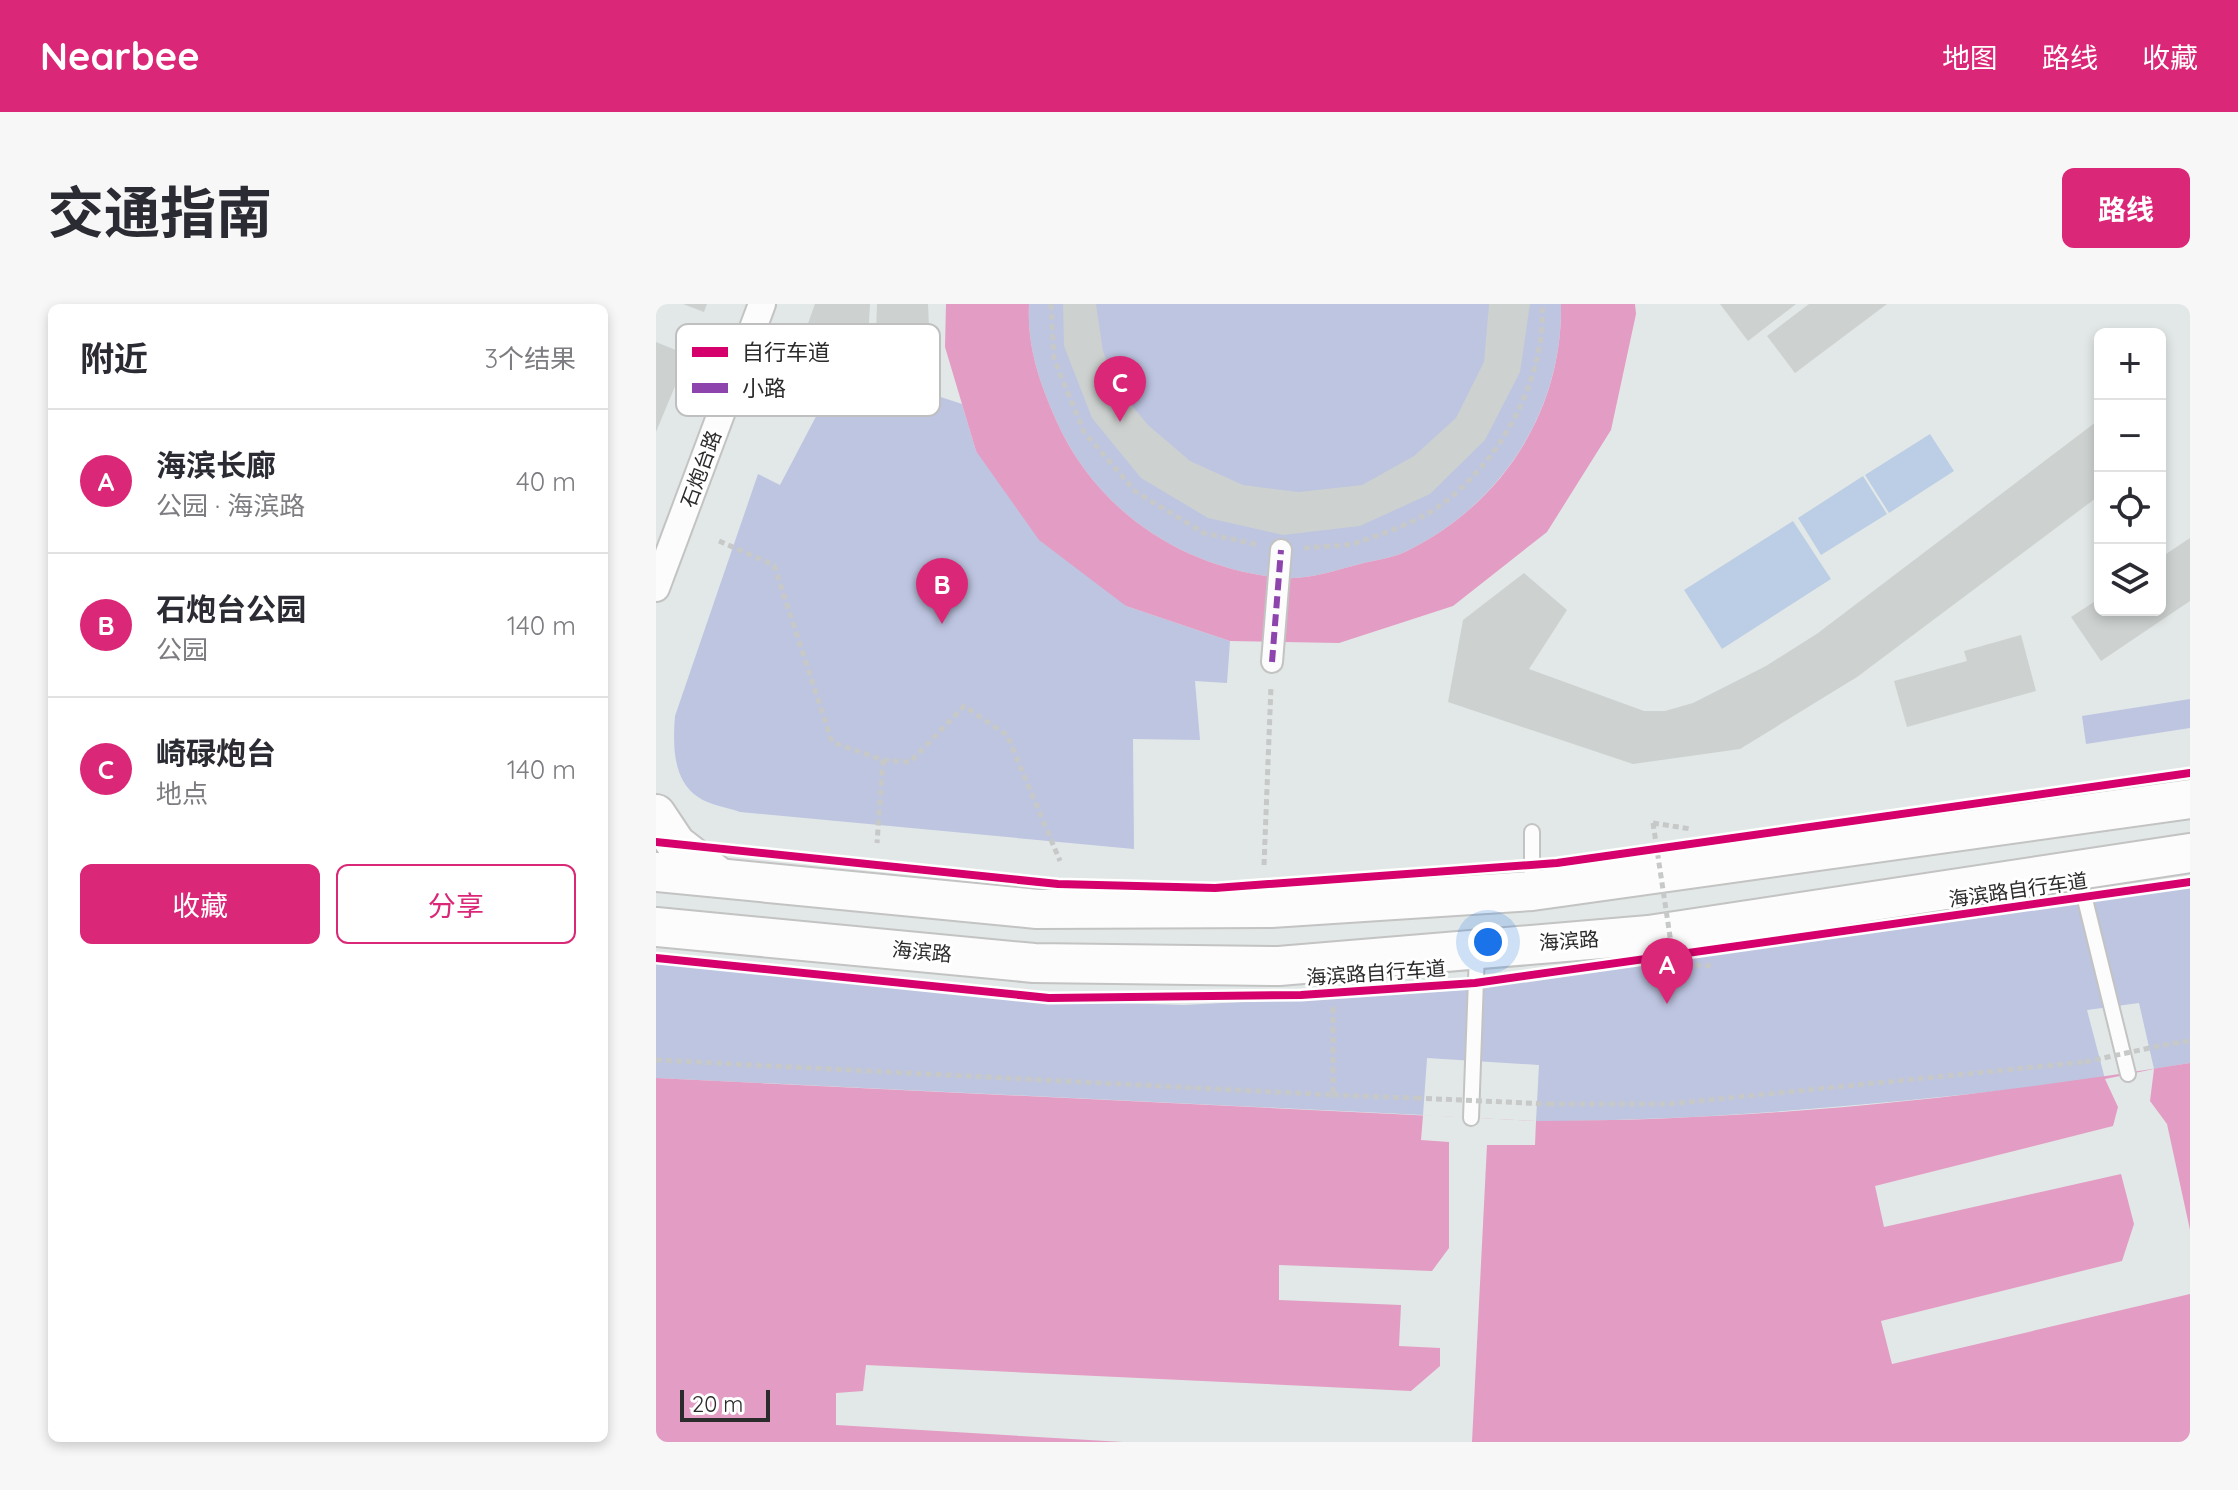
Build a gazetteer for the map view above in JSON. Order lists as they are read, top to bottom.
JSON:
{
  "streets": {
    "main road": ["海滨路"],
    "street": ["石炮台路"],
    "cycle path": ["海滨路自行车道"]
  },
  "legend": ["自行车道", "小路"],
  "scale_bar": "20 m",
  "page": {
    "header": "Nearbee",
    "nav": ["地图", "路线", "收藏"],
    "title": "交通指南",
    "buttons": [
      "路线",
      ["收藏", "分享"]
    ],
    "heading": ["附近", "3个结果"],
    "map_buttons": ["+", "−"],
    "pins": ["C", "B", "A"],
    "list": [
      {
        "mark": "A",
        "name": "海滨长廊",
        "note": "公园 · 海滨路",
        "value": "40 m"
      },
      {
        "mark": "B",
        "name": "石炮台公园",
        "note": "公园",
        "value": "140 m"
      },
      {
        "mark": "C",
        "name": "崎碌炮台",
        "note": "地点",
        "value": "140 m"
      }
    ],
    "scale": "20 m"
  }
}
